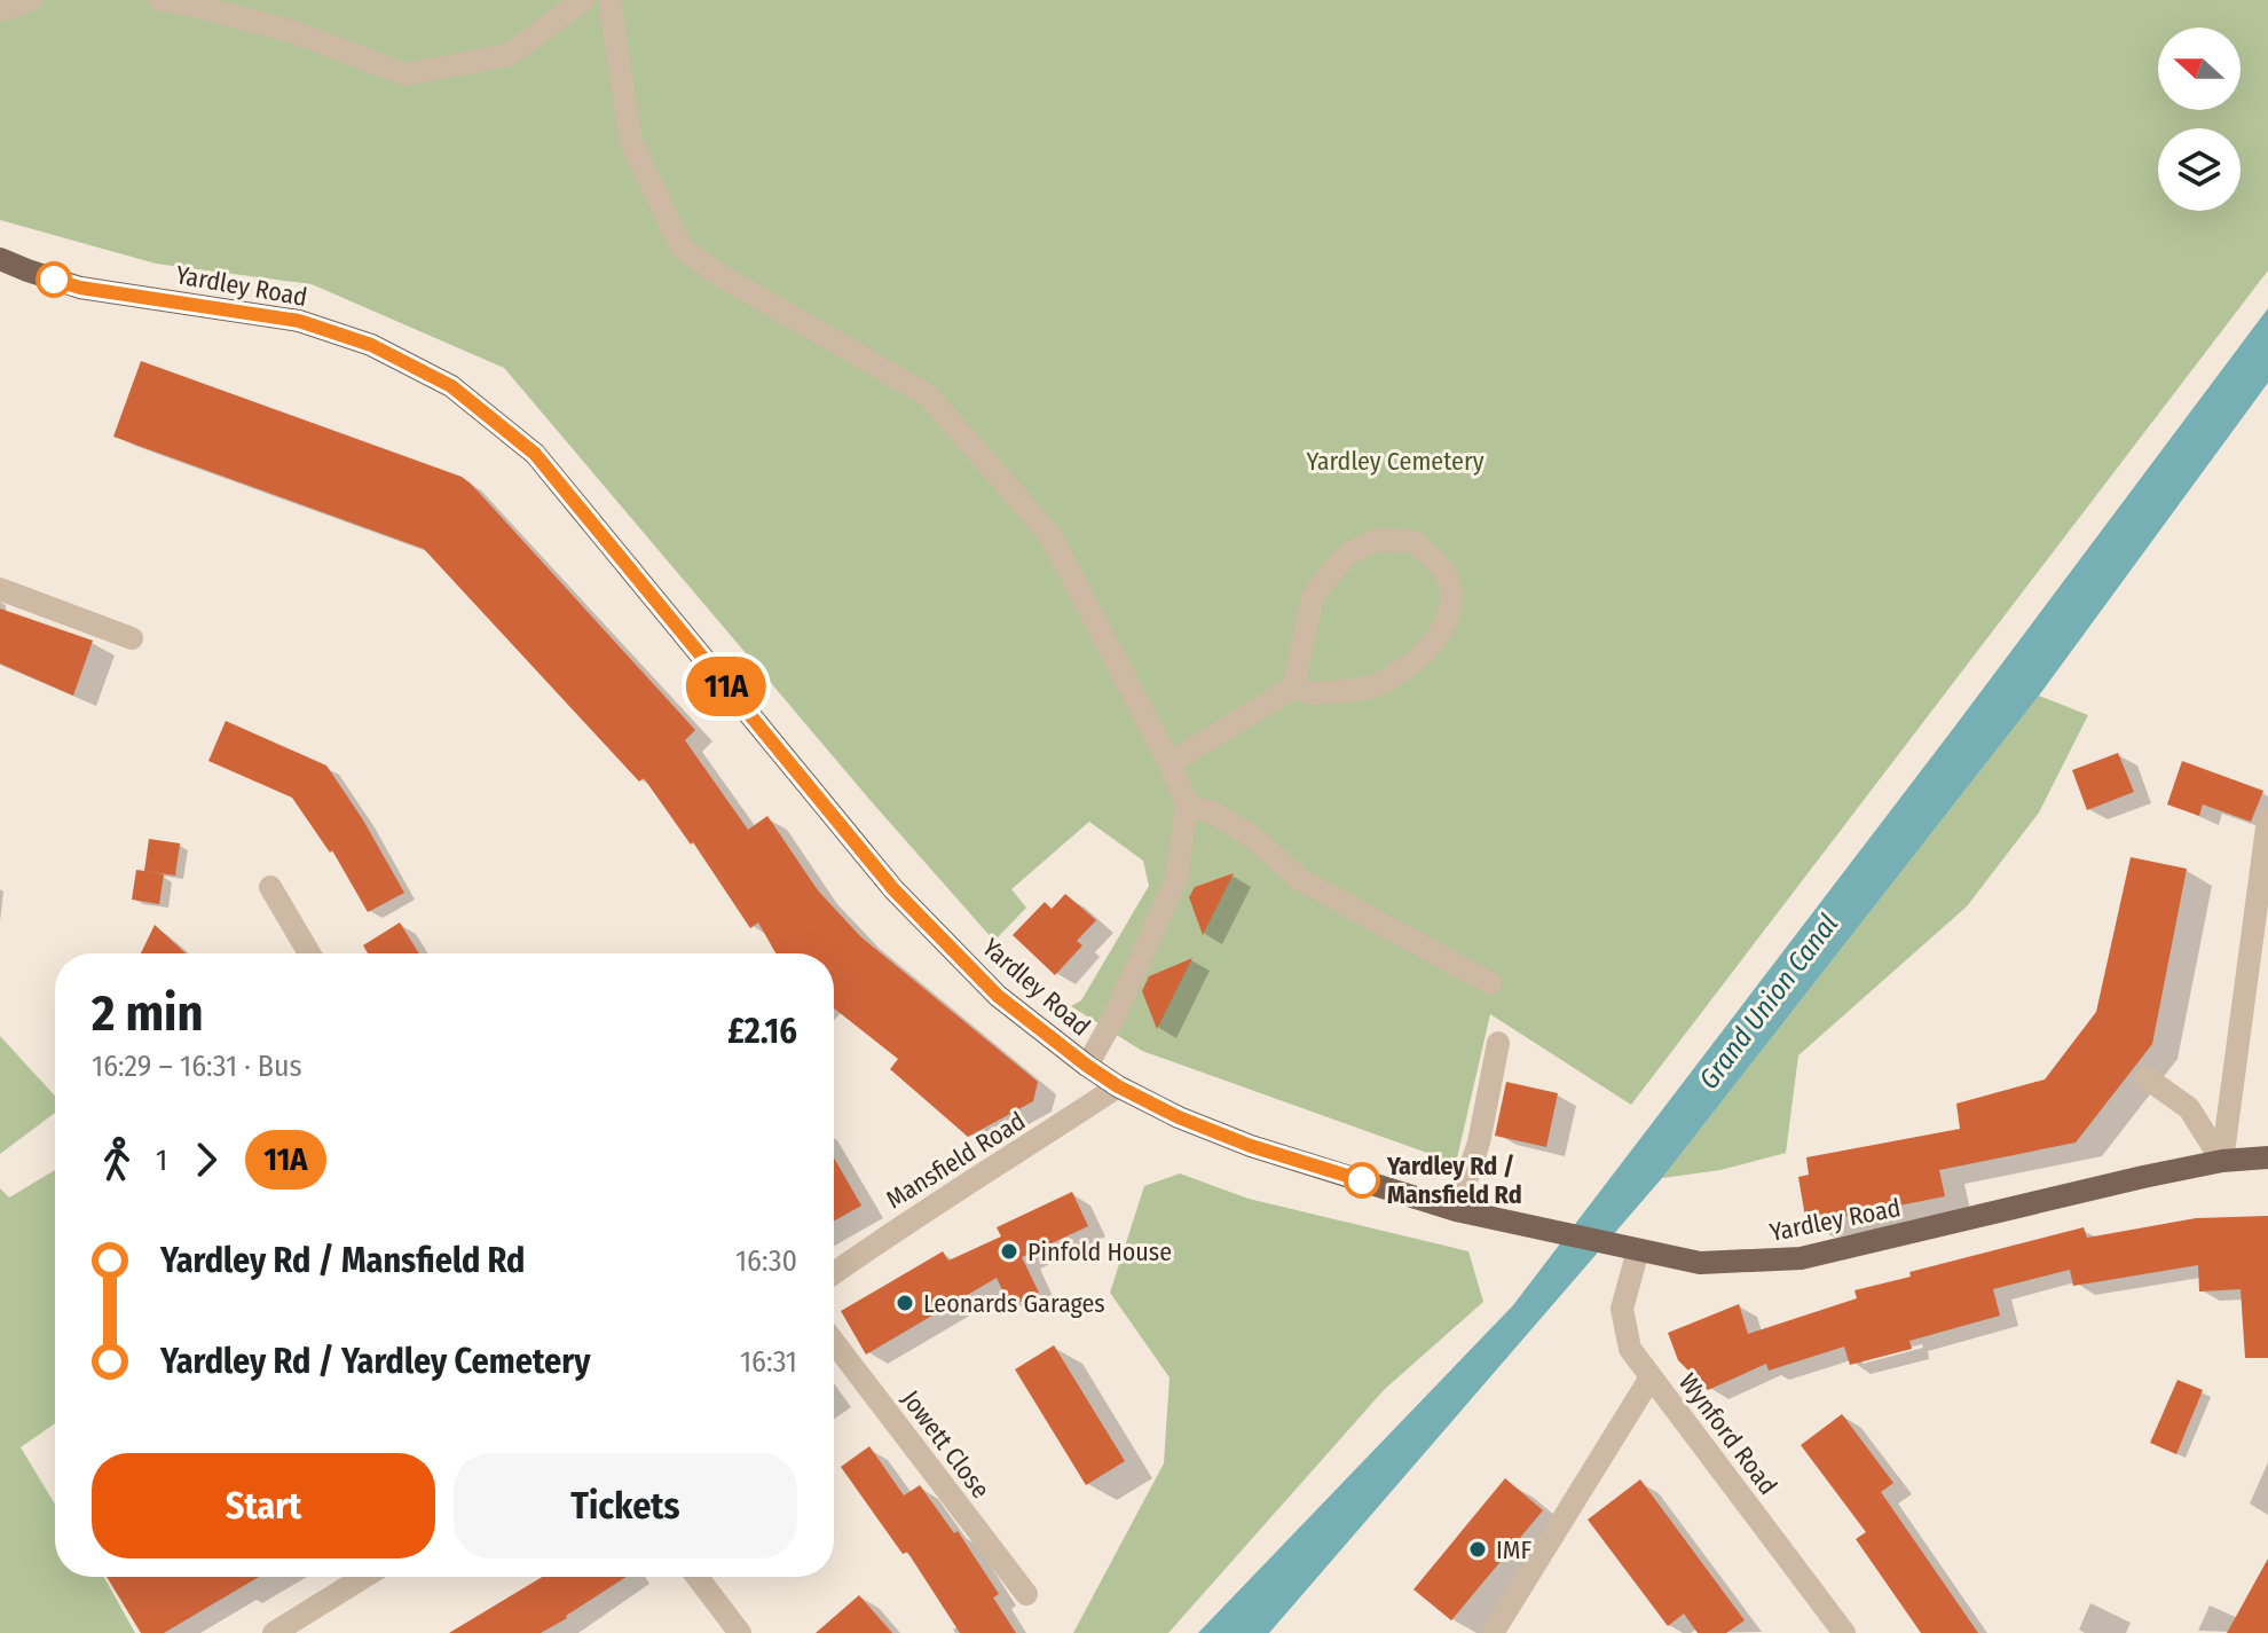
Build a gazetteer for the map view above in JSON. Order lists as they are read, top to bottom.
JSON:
{
  "streets": {
    "main road": ["Yardley Road"],
    "street": ["Mansfield Road", "Wynford Road", "Jowett Close"]
  },
  "crossings": [
    ["Yardley Road", "Mansfield Road"],
    ["Yardley Road", "Wynford Road"]
  ],
  "water": ["Grand Union Canal"],
  "parks": ["Yardley Cemetery"],
  "places": [
    "Yardley Rd / Mansfield Rd",
    "Pinfold House",
    "Leonards Garages",
    "IMF"
  ],
  "lines": ["bus line 11A"],
  "north": "left",
  "page": {
    "on_map": "11A",
    "heading": ["2 min", "16:29 – 16:31 · Bus", "£2.16"],
    "legs": ["1", "11A"],
    "list": [
      {
        "name": "Yardley Rd / Mansfield Rd",
        "value": "16:30"
      },
      {
        "name": "Yardley Rd / Yardley Cemetery",
        "value": "16:31"
      }
    ],
    "buttons": ["Start", "Tickets"]
  }
}
